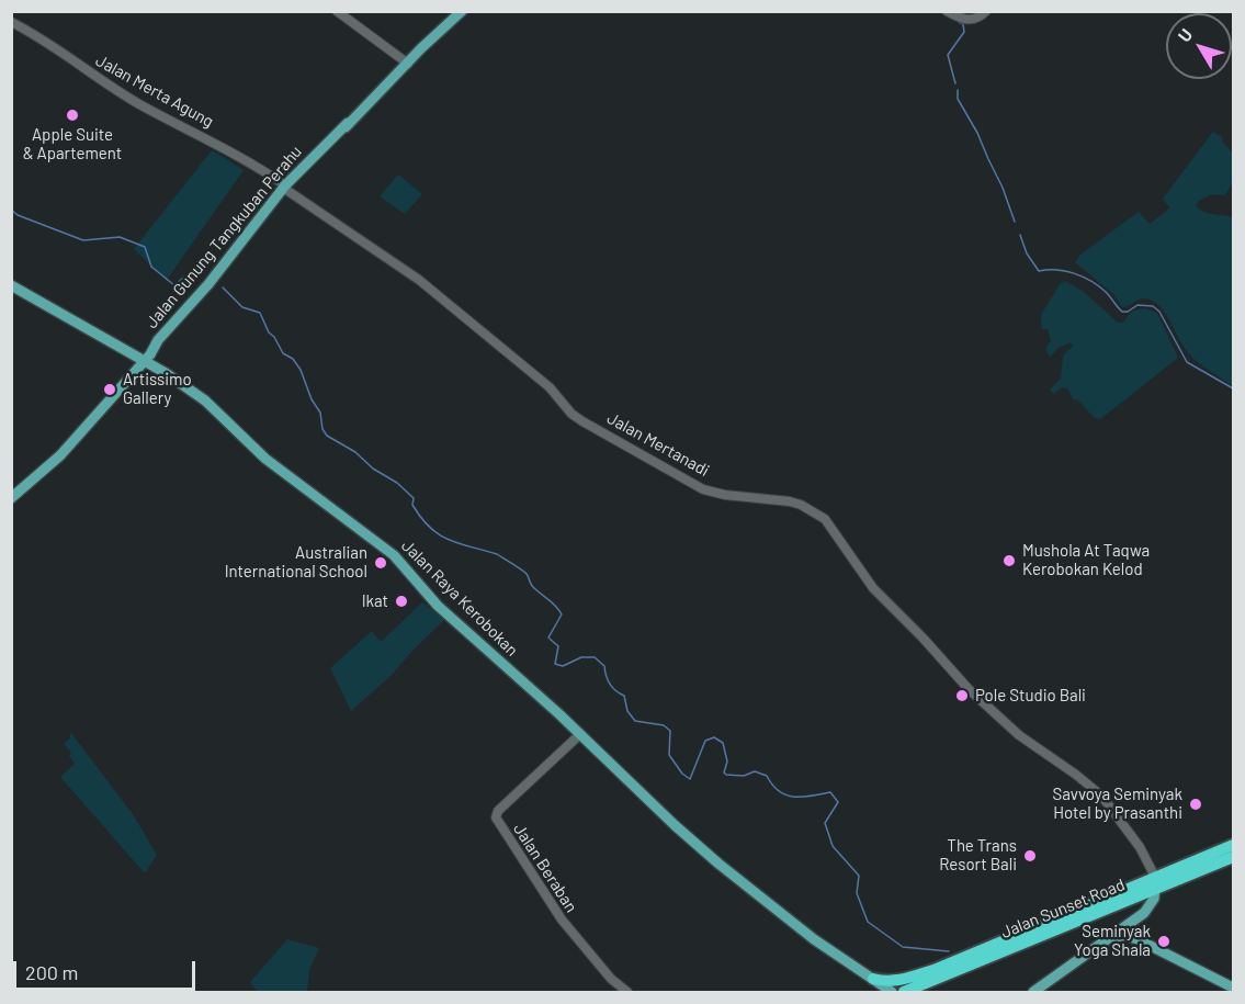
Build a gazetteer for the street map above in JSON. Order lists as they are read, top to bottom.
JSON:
{
  "streets": {
    "highway": ["Jalan Sunset Road"],
    "main road": ["Jalan Gunung Tangkuban Perahu", "Jalan Raya Kerobokan"],
    "street": ["Jalan Merta Agung", "Jalan Mertanadi", "Jalan Beraban"]
  },
  "crossings": [
    ["Jalan Merta Agung", "Jalan Gunung Tangkuban Perahu"],
    ["Jalan Merta Agung", "Jalan Mertanadi"],
    ["Jalan Gunung Tangkuban Perahu", "Jalan Mertanadi"],
    ["Jalan Gunung Tangkuban Perahu", "Jalan Raya Kerobokan"],
    ["Jalan Mertanadi", "Jalan Sunset Road"],
    ["Jalan Raya Kerobokan", "Jalan Beraban"]
  ],
  "places": [
    "Apple Suite & Apartement",
    "Artissimo Gallery",
    "Mushola At Taqwa Kerobokan Kelod",
    "Australian International School",
    "Ikat",
    "Pole Studio Bali",
    "Savvoya Seminyak Hotel by Prasanthi",
    "The Trans Resort Bali",
    "Seminyak Yoga Shala"
  ],
  "scale_bar": "200 m",
  "north": "top left"
}
